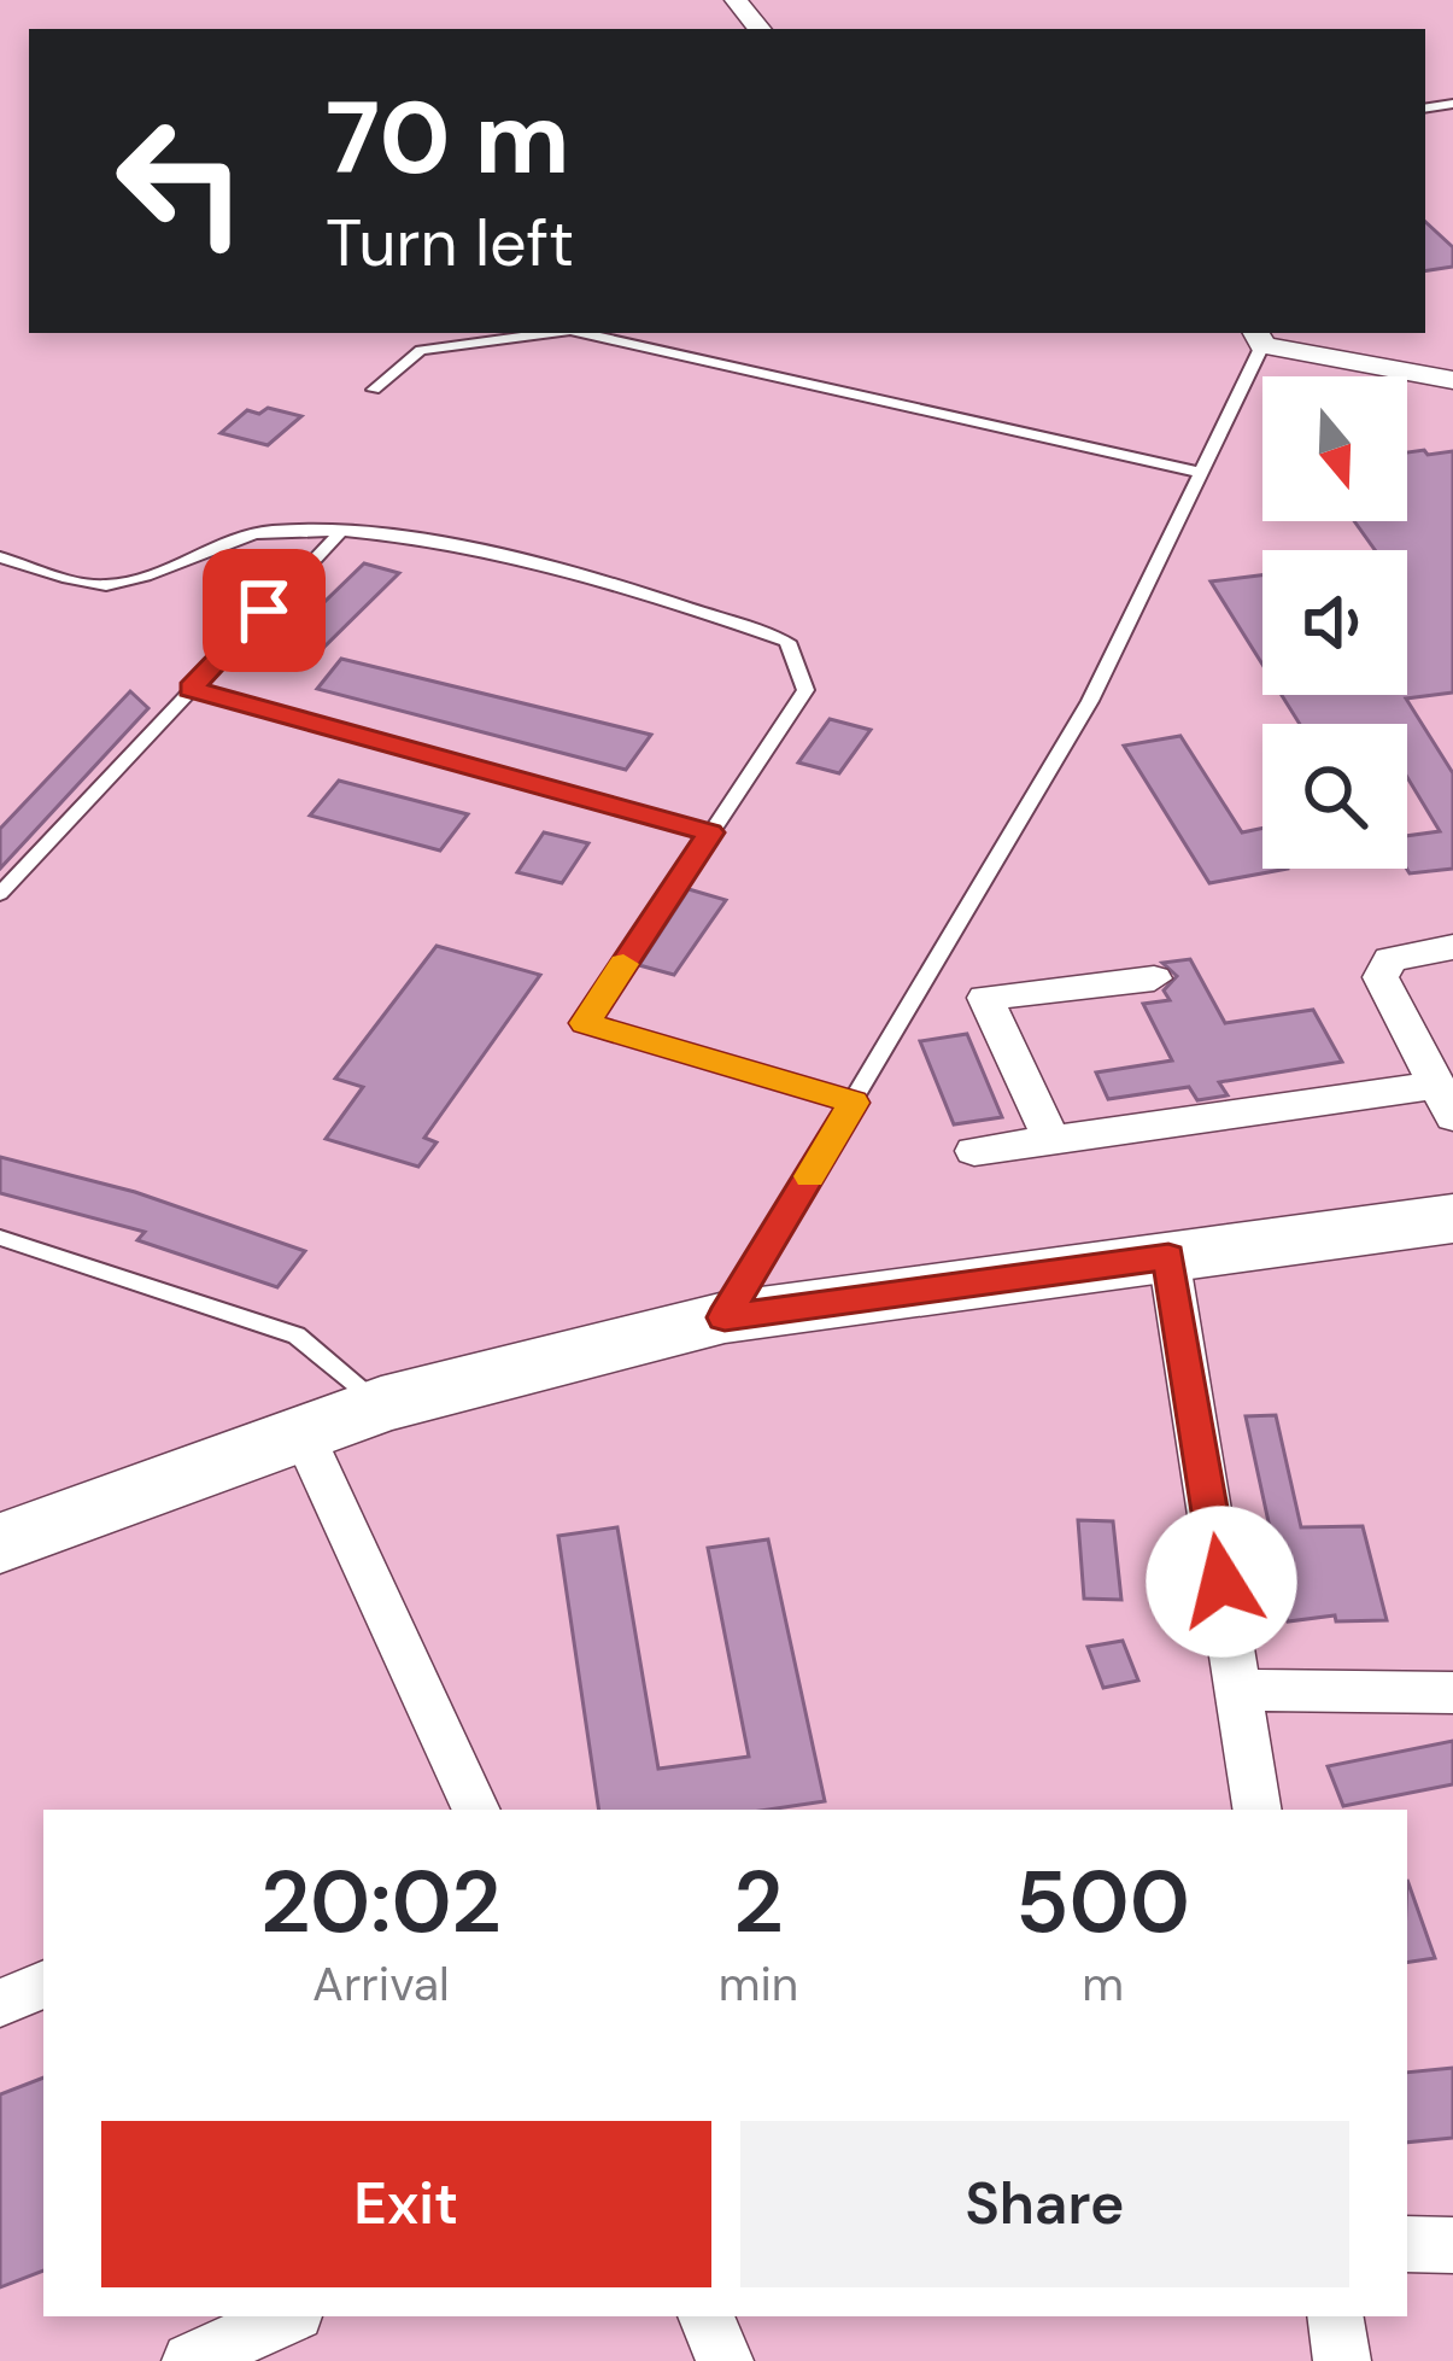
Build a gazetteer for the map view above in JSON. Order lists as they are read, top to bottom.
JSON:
{
  "north": "bottom",
  "page": {
    "turn": ["70 m", "Turn left"],
    "eta": [
      "20:02",
      "Arrival",
      "2",
      "min",
      "500",
      "m"
    ],
    "buttons": ["Exit", "Share"]
  }
}
